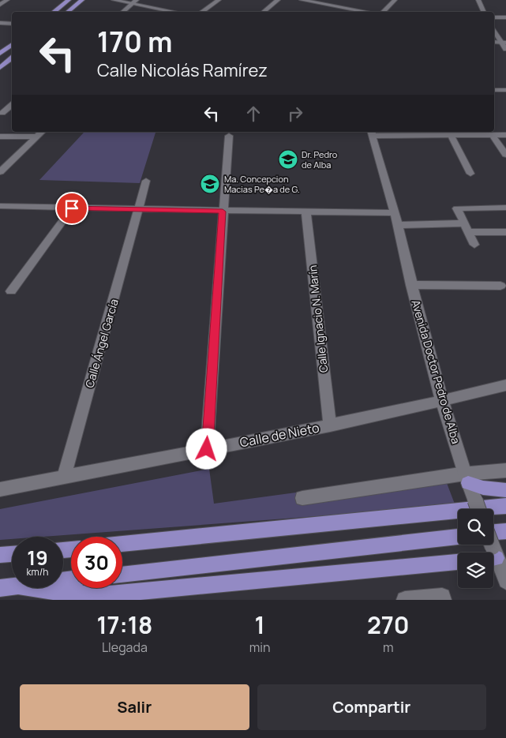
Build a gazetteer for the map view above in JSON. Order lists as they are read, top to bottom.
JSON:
{
  "streets": {
    "street": [
      "Calle Ignacio N. Marín",
      "Calle Ángel García",
      "Avenida Doctor Pedro de Alba",
      "Calle de Nieto"
    ]
  },
  "crossings": [
    ["Calle Ignacio N. Marín", "Calle de Nieto"],
    ["Calle Ángel García", "Calle de Nieto"],
    ["Avenida Doctor Pedro de Alba", "Calle de Nieto"]
  ],
  "places": {
    "school or university": ["Dr. Pedro de Alba", "Ma. Concepcion Macias Pe�a de G."]
  },
  "page": {
    "turn": ["170 m", "Calle Nicolás Ramírez"],
    "speed": "19 km/h",
    "limit": "30",
    "eta": [
      "17:18",
      "Llegada",
      "1",
      "min",
      "270",
      "m"
    ],
    "buttons": ["Salir", "Compartir"]
  }
}
